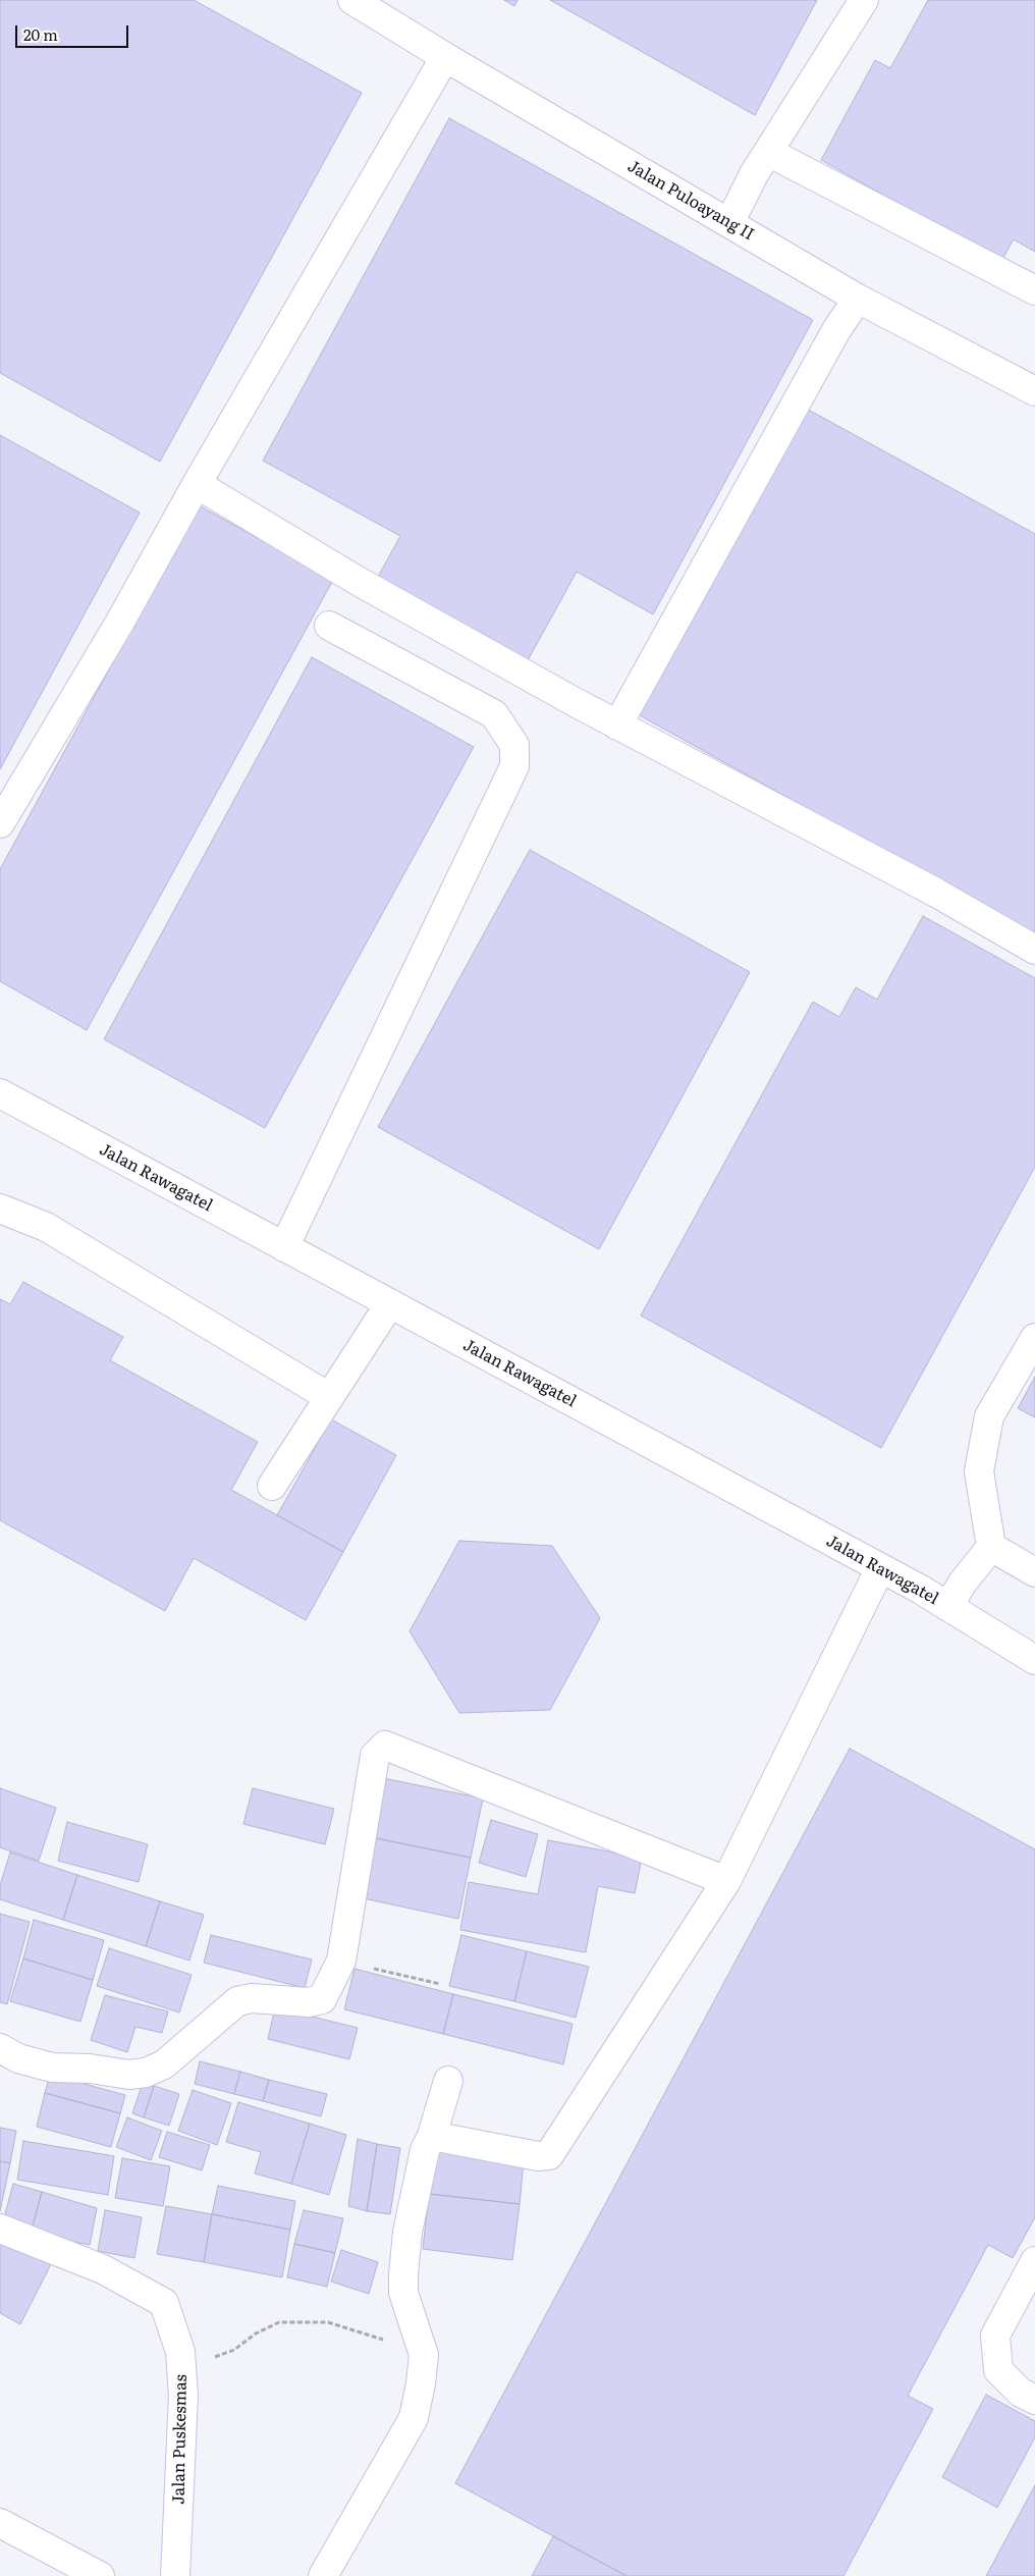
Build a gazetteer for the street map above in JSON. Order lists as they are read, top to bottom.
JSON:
{
  "streets": {
    "street": ["Jalan Puloayang II", "Jalan Rawagatel", "Jalan Puskesmas"]
  },
  "scale_bar": "20 m"
}
